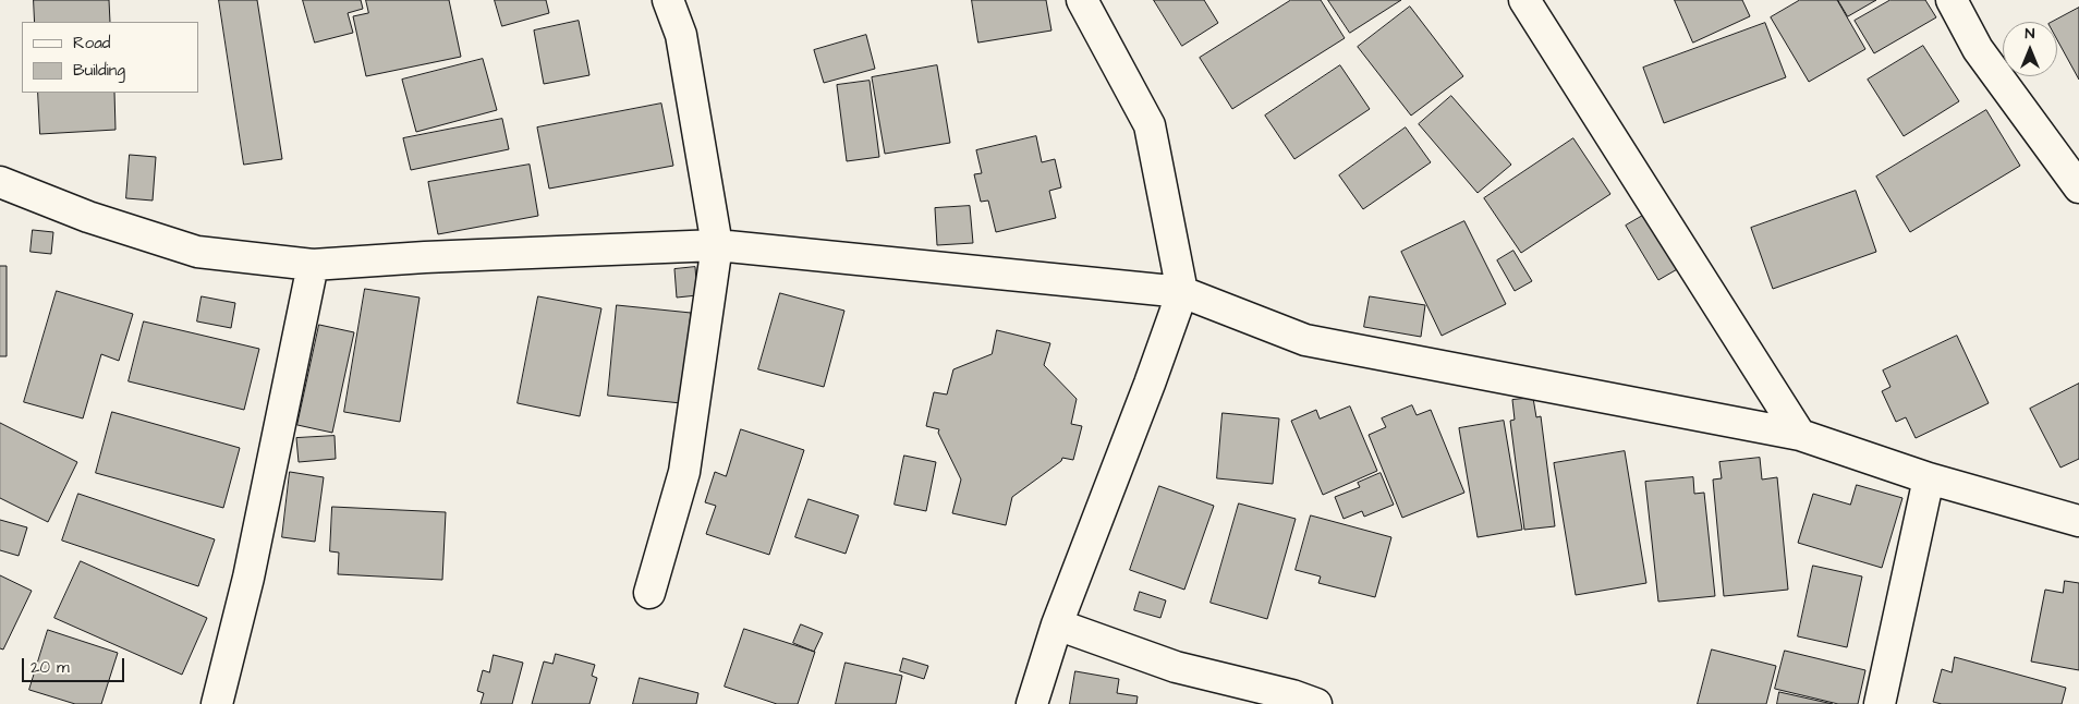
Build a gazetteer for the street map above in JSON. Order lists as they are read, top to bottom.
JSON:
{
  "legend": ["Road", "Building"],
  "scale_bar": "20 m",
  "north": "top"
}
